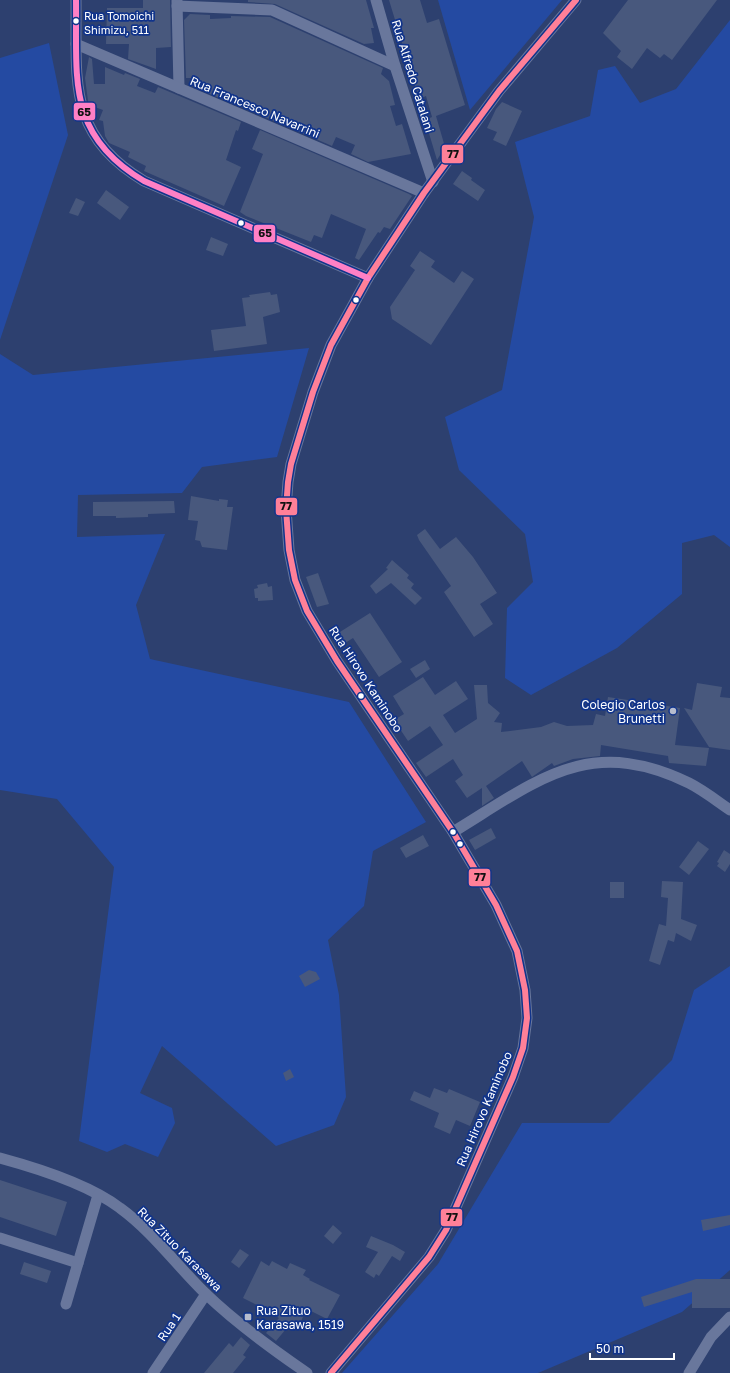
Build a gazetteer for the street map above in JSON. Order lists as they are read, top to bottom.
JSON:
{
  "streets": {
    "street": [
      "Rua Alfredo Catalani",
      "Rua Francesco Navarrini",
      "Rua Hirovo Kaminobo",
      "Rua Zituo Karasawa",
      "Rua 1"
    ]
  },
  "crossings": [
    ["Rua Alfredo Catalani", "Rua Hirovo Kaminobo"],
    ["Rua Francesco Navarrini", "Rua Hirovo Kaminobo"],
    ["Rua Zituo Karasawa", "Rua 1"]
  ],
  "places": {
    "other": ["Rua Tomoichi Shimizu, 511", "Colegio Carlos Brunetti"],
    "transit": ["Rua Zituo Karasawa, 1519"]
  },
  "lines": ["transit line 77", "transit line 65"],
  "scale_bar": "50 m"
}
